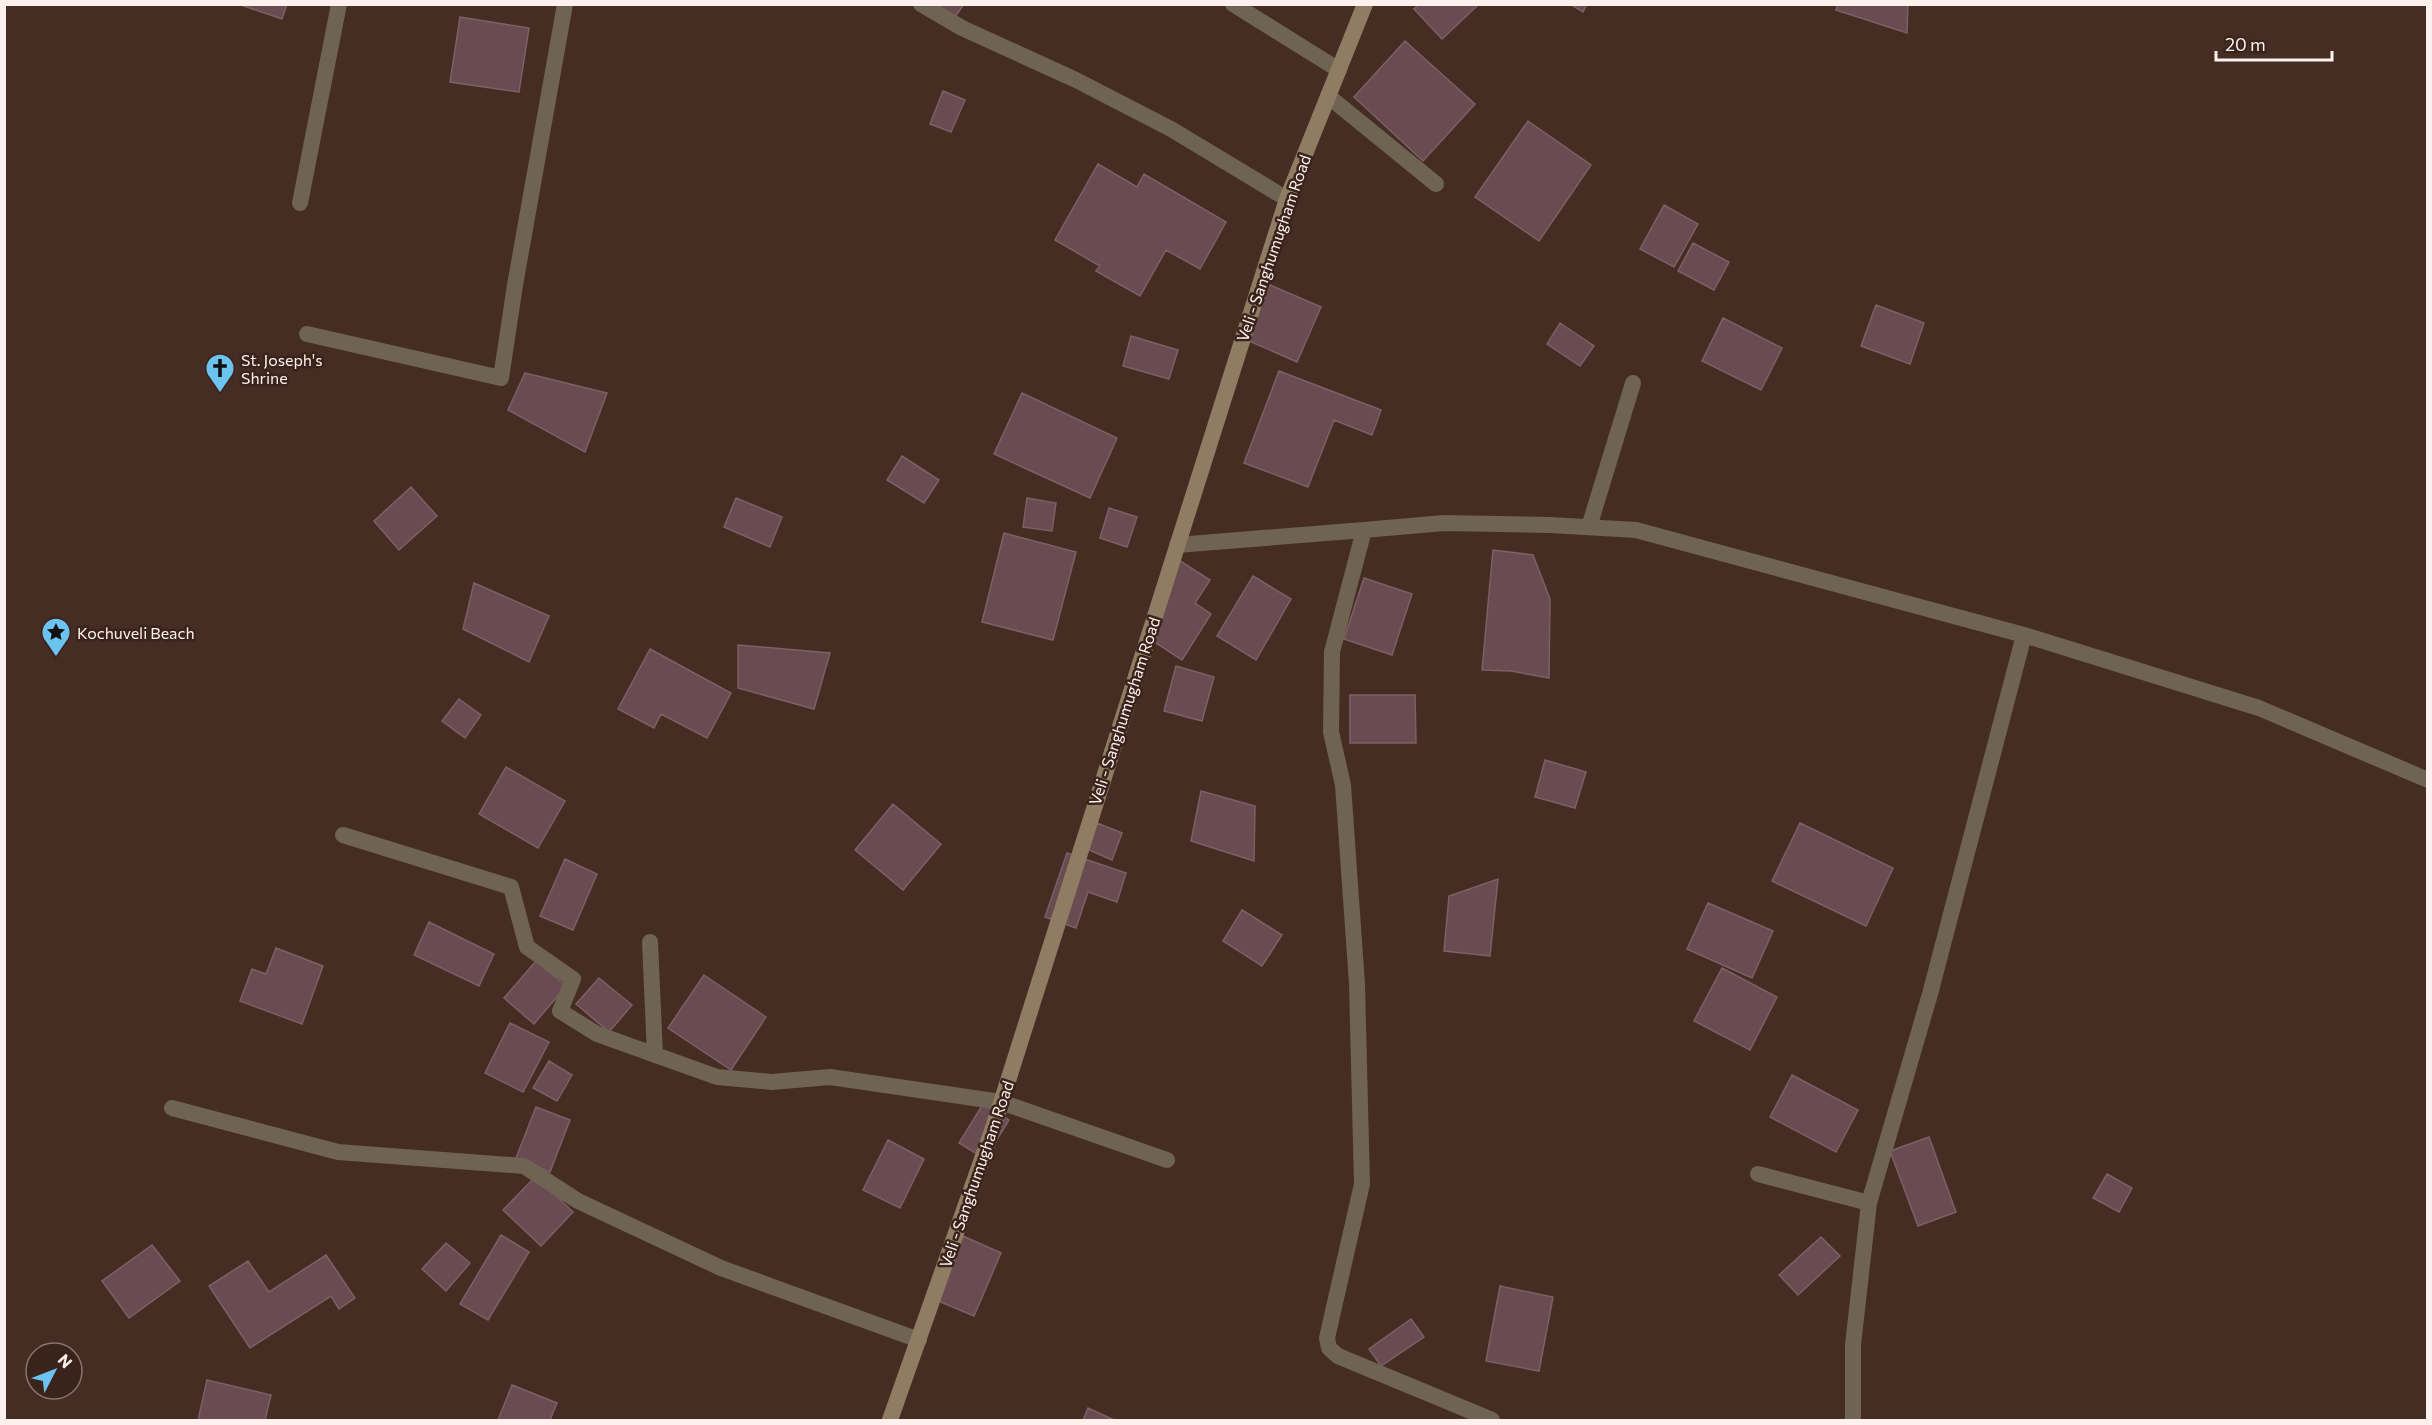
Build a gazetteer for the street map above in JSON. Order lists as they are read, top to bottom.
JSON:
{
  "streets": {
    "main road": ["Veli - Sanghumugham Road"]
  },
  "places": {
    "church": ["St. Joseph's Shrine"],
    "place": ["Kochuveli Beach"]
  },
  "scale_bar": "20 m",
  "north": "top right"
}
